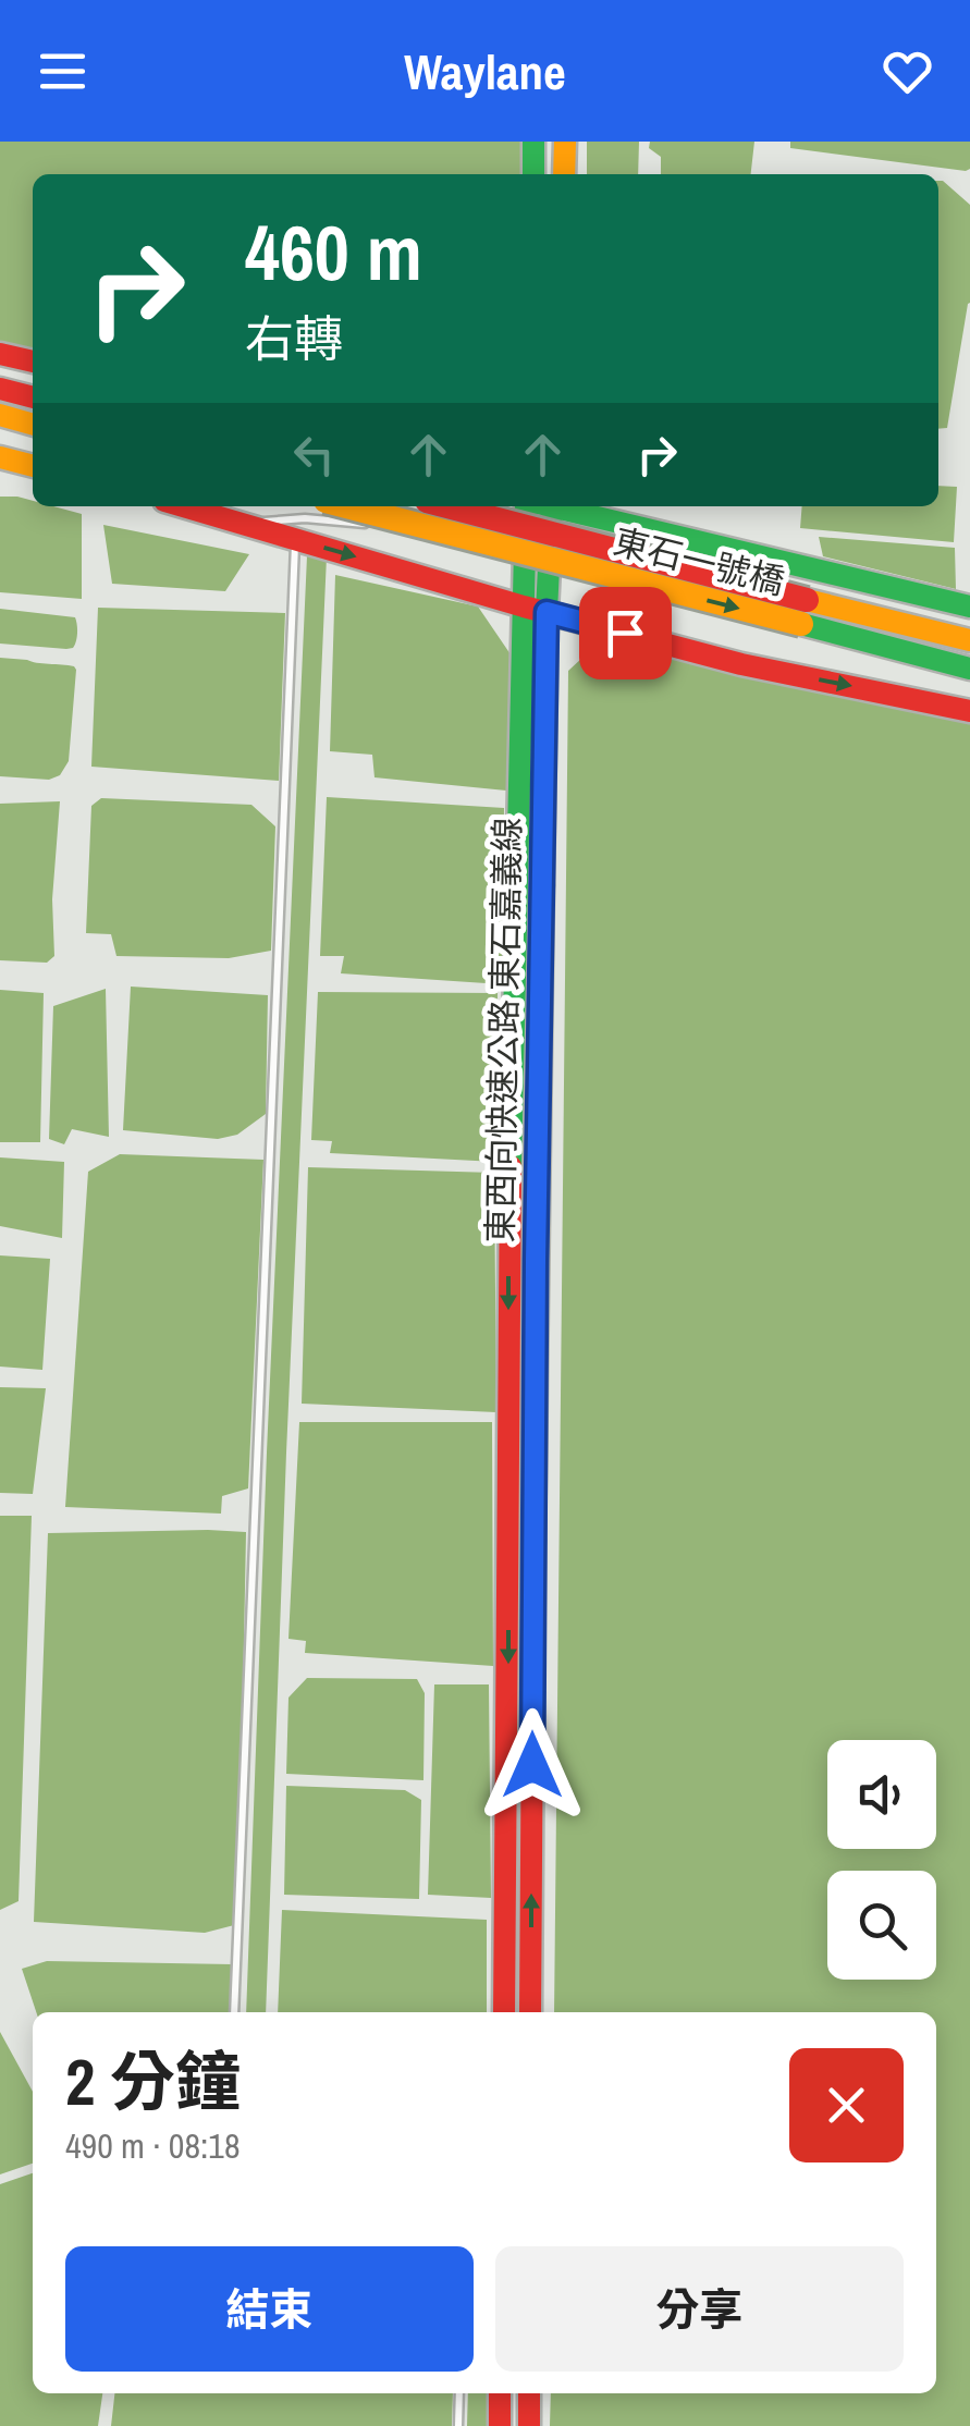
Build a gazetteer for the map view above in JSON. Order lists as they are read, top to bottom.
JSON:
{
  "streets": {
    "main road": ["東石一號橋", "東西向快速公路 東石嘉義線"]
  },
  "page": {
    "header": "Waylane",
    "turn": ["460 m", "右轉"],
    "heading": ["2 分鐘", "490 m · 08:18"],
    "buttons": ["結束", "分享"]
  }
}
